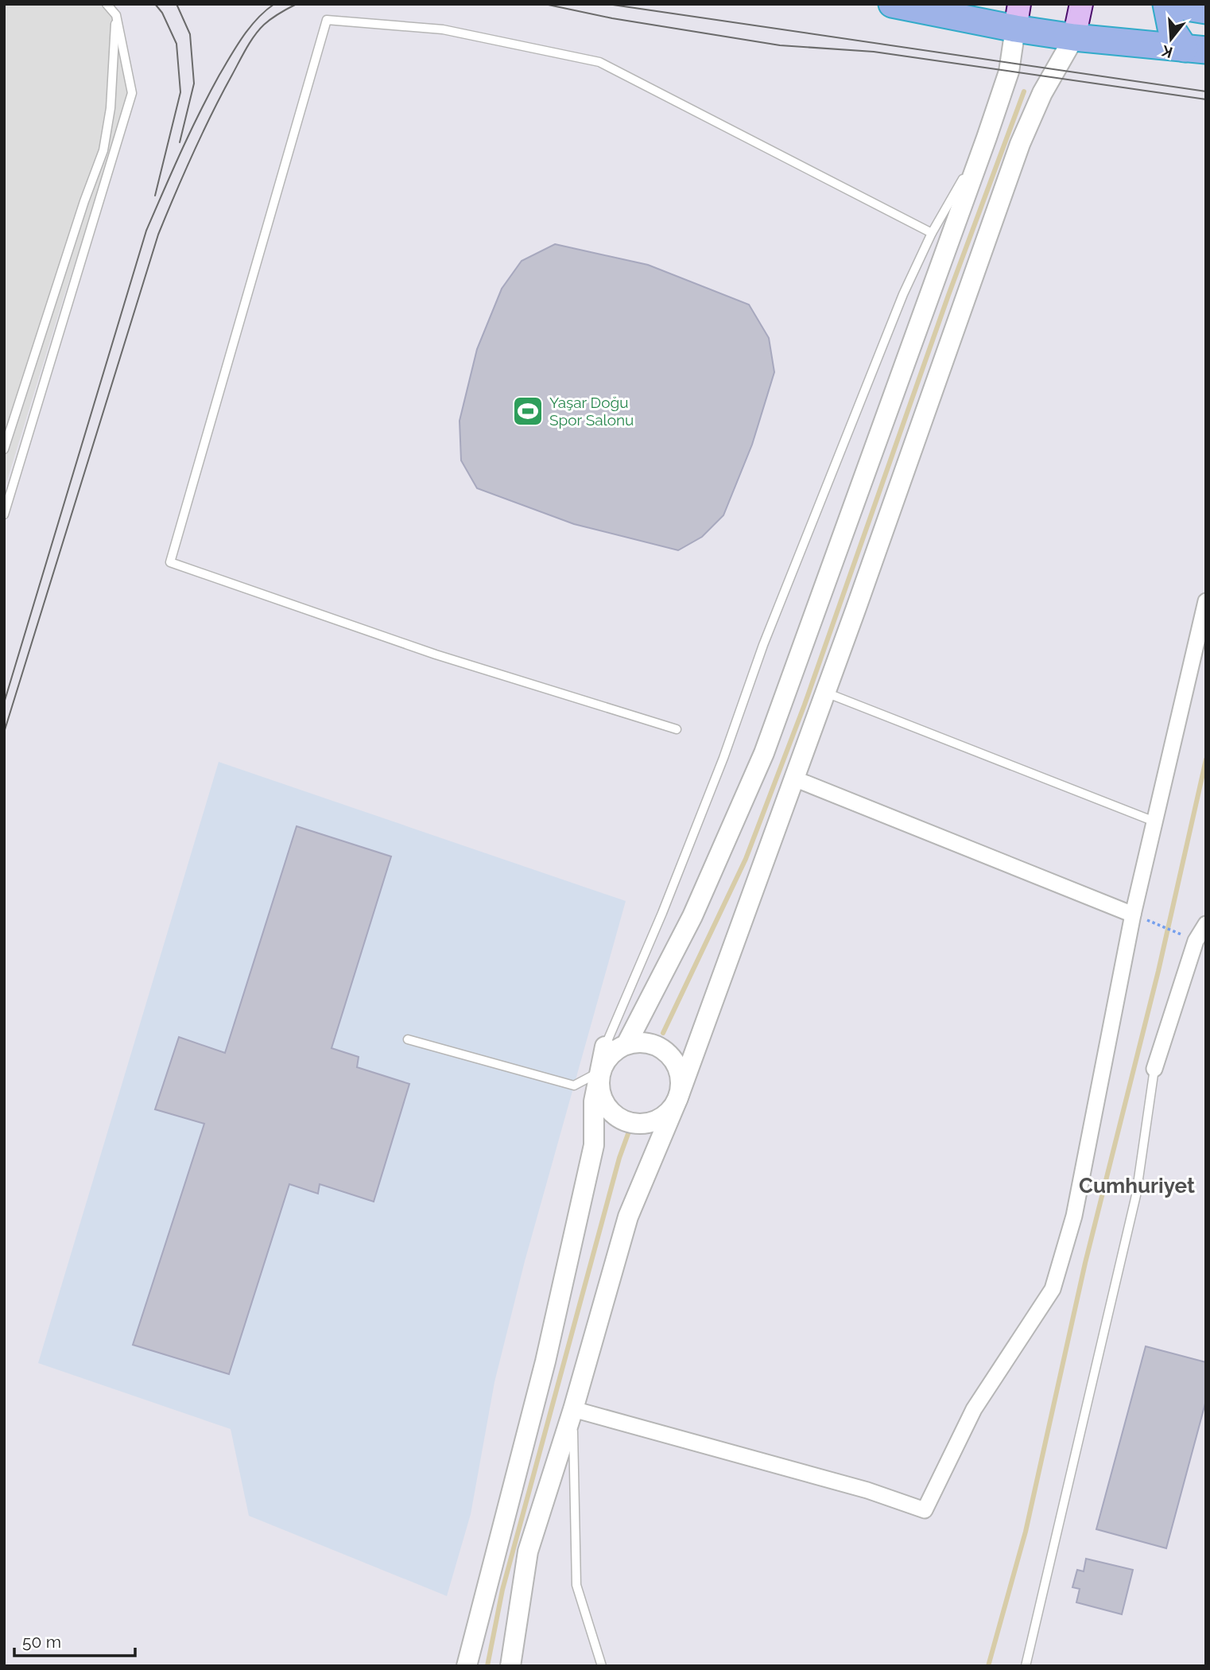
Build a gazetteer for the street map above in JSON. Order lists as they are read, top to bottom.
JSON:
{
  "districts": ["Cumhuriyet"],
  "places": {
    "sports": ["Yaşar Doğu Spor Salonu"]
  },
  "scale_bar": "50 m",
  "north": "bottom"
}
